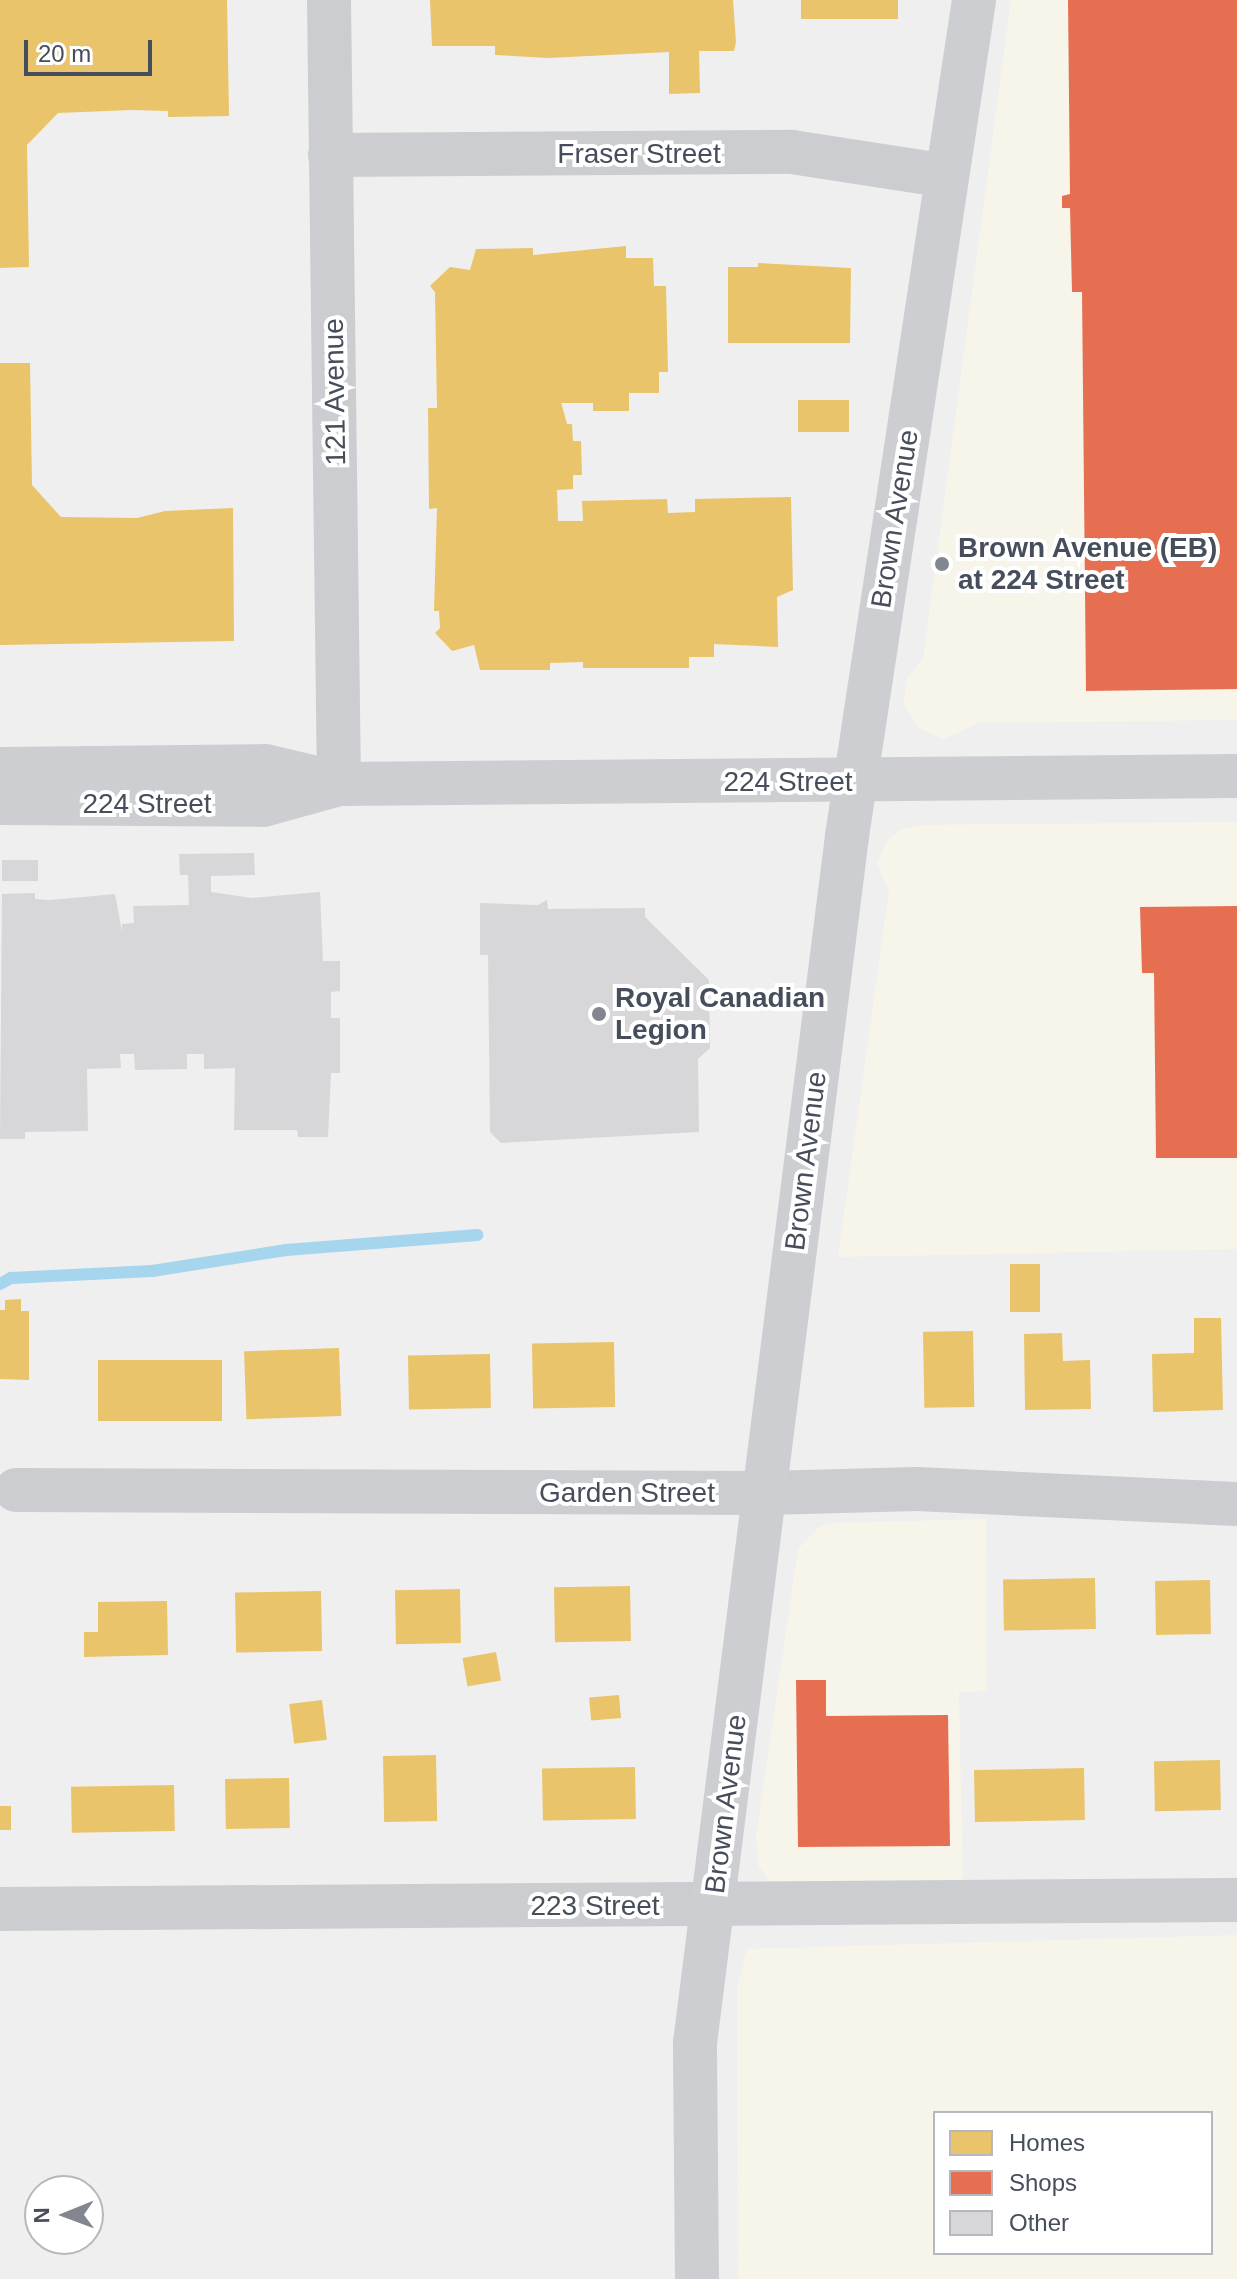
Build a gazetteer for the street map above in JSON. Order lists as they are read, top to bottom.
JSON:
{
  "streets": {
    "main road": ["Brown Avenue", "224 Street"],
    "street": [
      "Fraser Street",
      "121 Avenue",
      "Garden Street",
      "223 Street"
    ]
  },
  "crossings": [
    ["Fraser Street", "121 Avenue"],
    ["Fraser Street", "Brown Avenue"],
    ["121 Avenue", "224 Street"],
    ["Brown Avenue", "224 Street"],
    ["Brown Avenue", "Garden Street"],
    ["Brown Avenue", "223 Street"]
  ],
  "places": ["Brown Avenue (EB) at 224 Street", "Royal Canadian Legion"],
  "legend": ["Homes", "Shops", "Other"],
  "scale_bar": "20 m",
  "north": "left"
}
